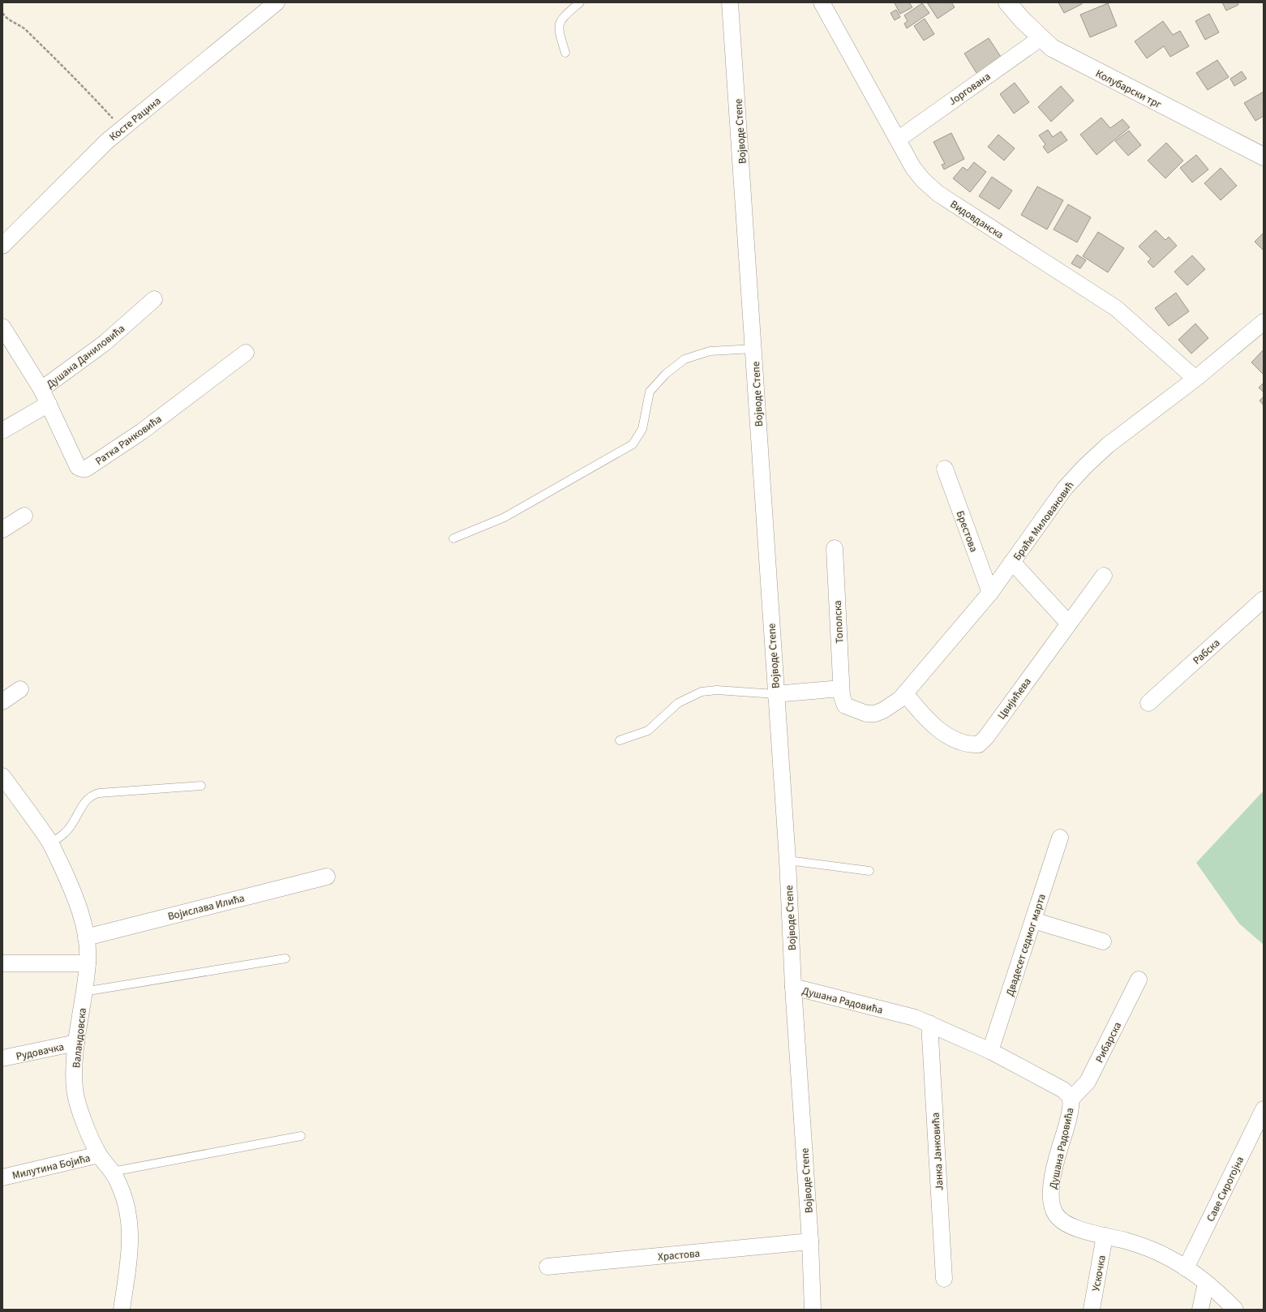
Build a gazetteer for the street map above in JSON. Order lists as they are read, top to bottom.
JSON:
{
  "streets": {
    "street": [
      "Јоргована",
      "Колубарски трг",
      "Косте Рацина",
      "Војводе Степе",
      "Видовданска",
      "Душана Даниловића",
      "Ратка Ранковића",
      "Браће Миловановић",
      "Брестова",
      "Тополска",
      "Рабска",
      "Цвијићева",
      "Војислава Илића",
      "Двадесет седмог марта",
      "Душана Радовића",
      "Валандовска",
      "Рибарска",
      "Рудовачка",
      "Јанка Јанковића",
      "Милутина Бојића",
      "Саве Сирогојна",
      "Храстова",
      "Ускочка"
    ]
  },
  "crossings": [
    ["Јоргована", "Колубарски трг"],
    ["Јоргована", "Видовданска"],
    ["Војводе Степе", "Душана Радовића"],
    ["Војводе Степе", "Храстова"],
    ["Видовданска", "Браће Миловановић"],
    ["Душана Даниловића", "Ратка Ранковића"],
    ["Браће Миловановић", "Брестова"],
    ["Браће Миловановић", "Тополска"],
    ["Браће Миловановић", "Цвијићева"],
    ["Војислава Илића", "Валандовска"],
    ["Двадесет седмог марта", "Душана Радовића"],
    ["Душана Радовића", "Рибарска"],
    ["Душана Радовића", "Јанка Јанковића"],
    ["Душана Радовића", "Саве Сирогојна"],
    ["Душана Радовића", "Ускочка"],
    ["Валандовска", "Рудовачка"],
    ["Валандовска", "Милутина Бојића"]
  ]
}
